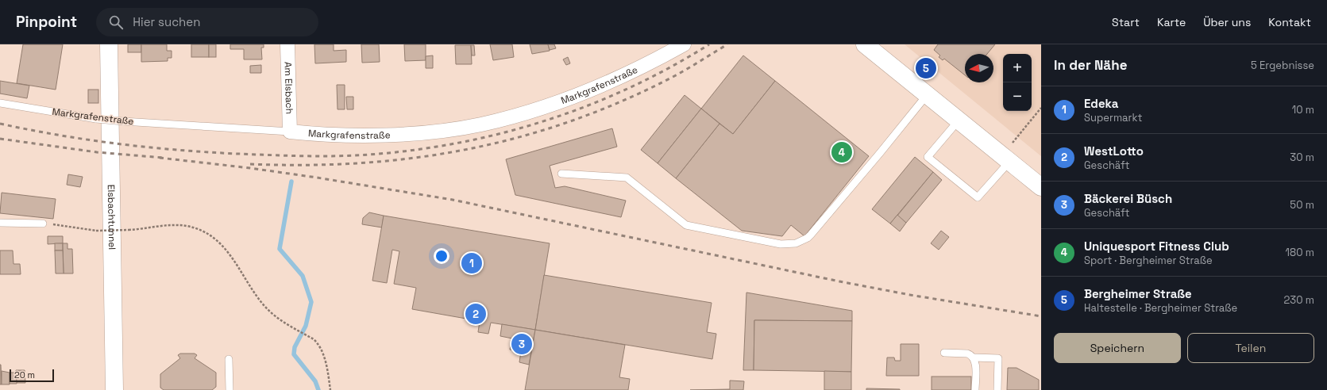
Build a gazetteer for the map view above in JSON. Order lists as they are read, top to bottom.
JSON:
{
  "streets": {
    "main road": ["Elsbachtunnel"],
    "street": ["Markgrafenstraße", "Am Elsbach"]
  },
  "crossings": [
    ["Markgrafenstraße", "Am Elsbach"]
  ],
  "scale_bar": "20 m",
  "north": "left",
  "page": {
    "header": "Pinpoint",
    "search": "Hier suchen",
    "nav": [
      "Start",
      "Karte",
      "Über uns",
      "Kontakt"
    ],
    "heading": ["In der Nähe", "5 Ergebnisse"],
    "map_buttons": ["+", "−"],
    "pins": [
      "5",
      "4",
      "1",
      "2",
      "3"
    ],
    "list": [
      {
        "mark": "1",
        "name": "Edeka",
        "note": "Supermarkt",
        "value": "10 m"
      },
      {
        "mark": "2",
        "name": "WestLotto",
        "note": "Geschäft",
        "value": "30 m"
      },
      {
        "mark": "3",
        "name": "Bäckerei Büsch",
        "note": "Geschäft",
        "value": "50 m"
      },
      {
        "mark": "4",
        "name": "Uniquesport Fitness Club",
        "note": "Sport · Bergheimer Straße",
        "value": "180 m"
      },
      {
        "mark": "5",
        "name": "Bergheimer Straße",
        "note": "Haltestelle · Bergheimer Straße",
        "value": "230 m"
      }
    ],
    "buttons": ["Speichern", "Teilen"],
    "scale": "20 m"
  }
}
